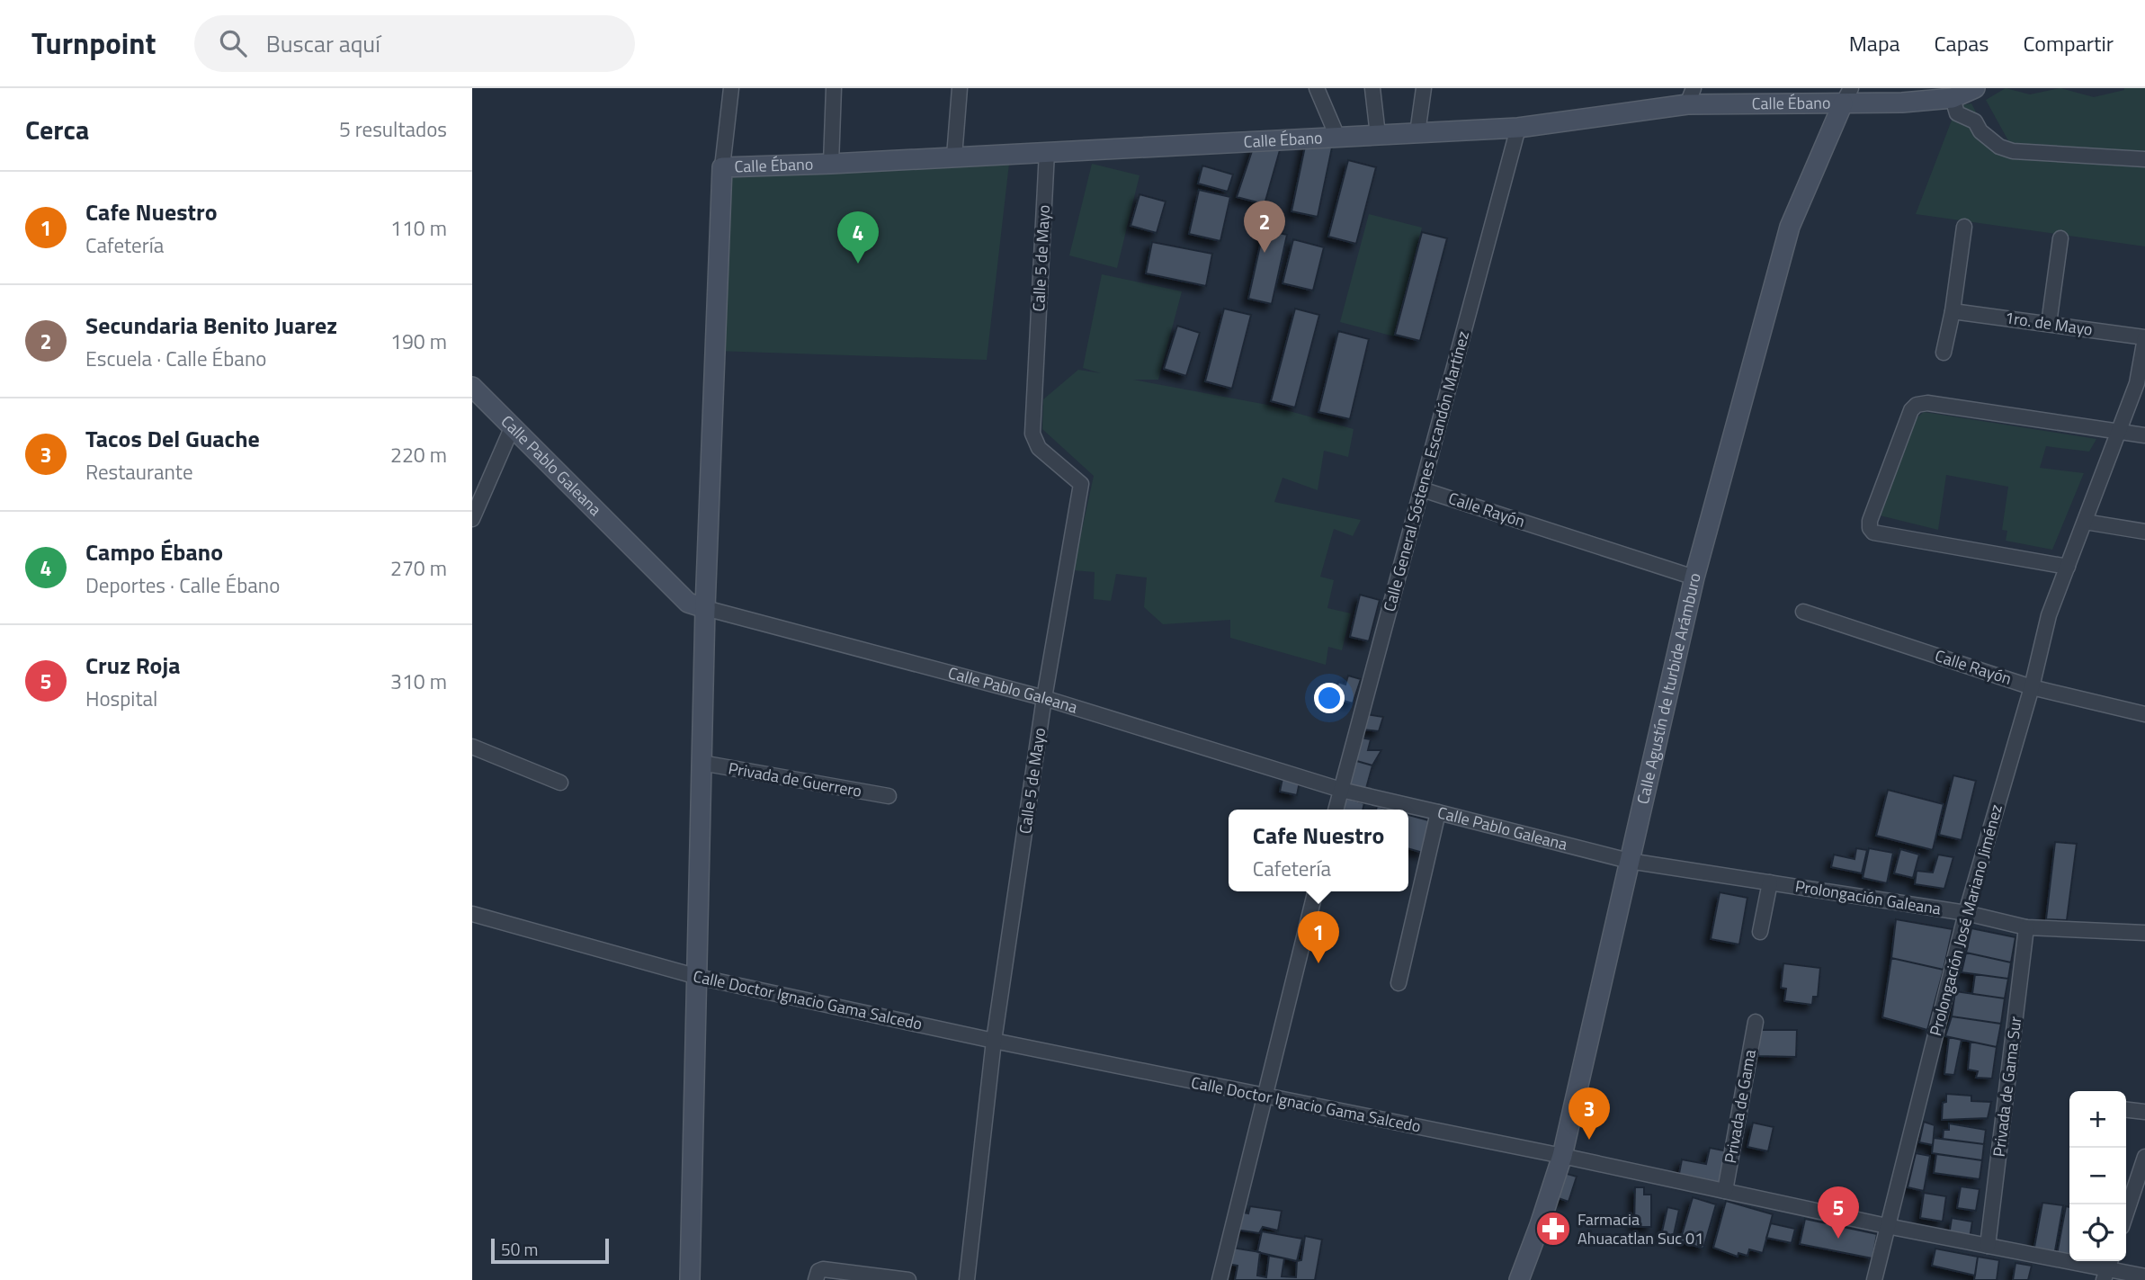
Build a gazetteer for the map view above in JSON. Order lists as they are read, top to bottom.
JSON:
{
  "streets": {
    "street": [
      "Calle Ébano",
      "Calle 5 de Mayo",
      "1ro. de Mayo",
      "Calle Pablo Galeana",
      "Calle General Sóstenes Escandón Martínez",
      "Calle Rayón",
      "Calle Agustín de Iturbide Arámburo",
      "Privada de Guerrero",
      "Prolongación Galeana",
      "Prolongación José Mariano Jiménez",
      "Calle Doctor Ignacio Gama Salcedo",
      "Privada de Gama Sur",
      "Privada de Gama"
    ]
  },
  "crossings": [
    ["Calle Ébano", "Calle 5 de Mayo"],
    ["Calle Ébano", "Calle General Sóstenes Escandón Martínez"],
    ["Calle Ébano", "Calle Agustín de Iturbide Arámburo"],
    ["Calle 5 de Mayo", "Calle Pablo Galeana"],
    ["Calle 5 de Mayo", "Calle Doctor Ignacio Gama Salcedo"],
    ["1ro. de Mayo", "Prolongación José Mariano Jiménez"],
    ["Calle Pablo Galeana", "Calle General Sóstenes Escandón Martínez"],
    ["Calle Pablo Galeana", "Calle Agustín de Iturbide Arámburo"],
    ["Calle Pablo Galeana", "Prolongación Galeana"],
    ["Calle General Sóstenes Escandón Martínez", "Calle Rayón"],
    ["Calle Rayón", "Calle Agustín de Iturbide Arámburo"],
    ["Calle Rayón", "Prolongación José Mariano Jiménez"],
    ["Calle Agustín de Iturbide Arámburo", "Prolongación Galeana"],
    ["Calle Agustín de Iturbide Arámburo", "Calle Doctor Ignacio Gama Salcedo"],
    ["Prolongación Galeana", "Prolongación José Mariano Jiménez"],
    ["Prolongación Galeana", "Privada de Gama Sur"],
    ["Prolongación José Mariano Jiménez", "Calle Doctor Ignacio Gama Salcedo"],
    ["Calle Doctor Ignacio Gama Salcedo", "Privada de Gama Sur"],
    ["Calle Doctor Ignacio Gama Salcedo", "Privada de Gama"]
  ],
  "places": {
    "pharmacy": ["Farmacia Ahuacatlan Suc 01"]
  },
  "scale_bar": "50 m",
  "page": {
    "header": "Turnpoint",
    "search": "Buscar aquí",
    "nav": ["Mapa", "Capas", "Compartir"],
    "heading": ["Cerca", "5 resultados"],
    "list": [
      {
        "mark": "1",
        "name": "Cafe Nuestro",
        "note": "Cafetería",
        "value": "110 m"
      },
      {
        "mark": "2",
        "name": "Secundaria Benito Juarez",
        "note": "Escuela · Calle Ébano",
        "value": "190 m"
      },
      {
        "mark": "3",
        "name": "Tacos Del Guache",
        "note": "Restaurante",
        "value": "220 m"
      },
      {
        "mark": "4",
        "name": "Campo Ébano",
        "note": "Deportes · Calle Ébano",
        "value": "270 m"
      },
      {
        "mark": "5",
        "name": "Cruz Roja",
        "note": "Hospital",
        "value": "310 m"
      }
    ],
    "pins": [
      "2",
      "4",
      "1",
      "3",
      "5"
    ],
    "popup": ["Cafe Nuestro", "Cafetería"],
    "map_buttons": ["+", "−"],
    "scale": "50 m"
  }
}
